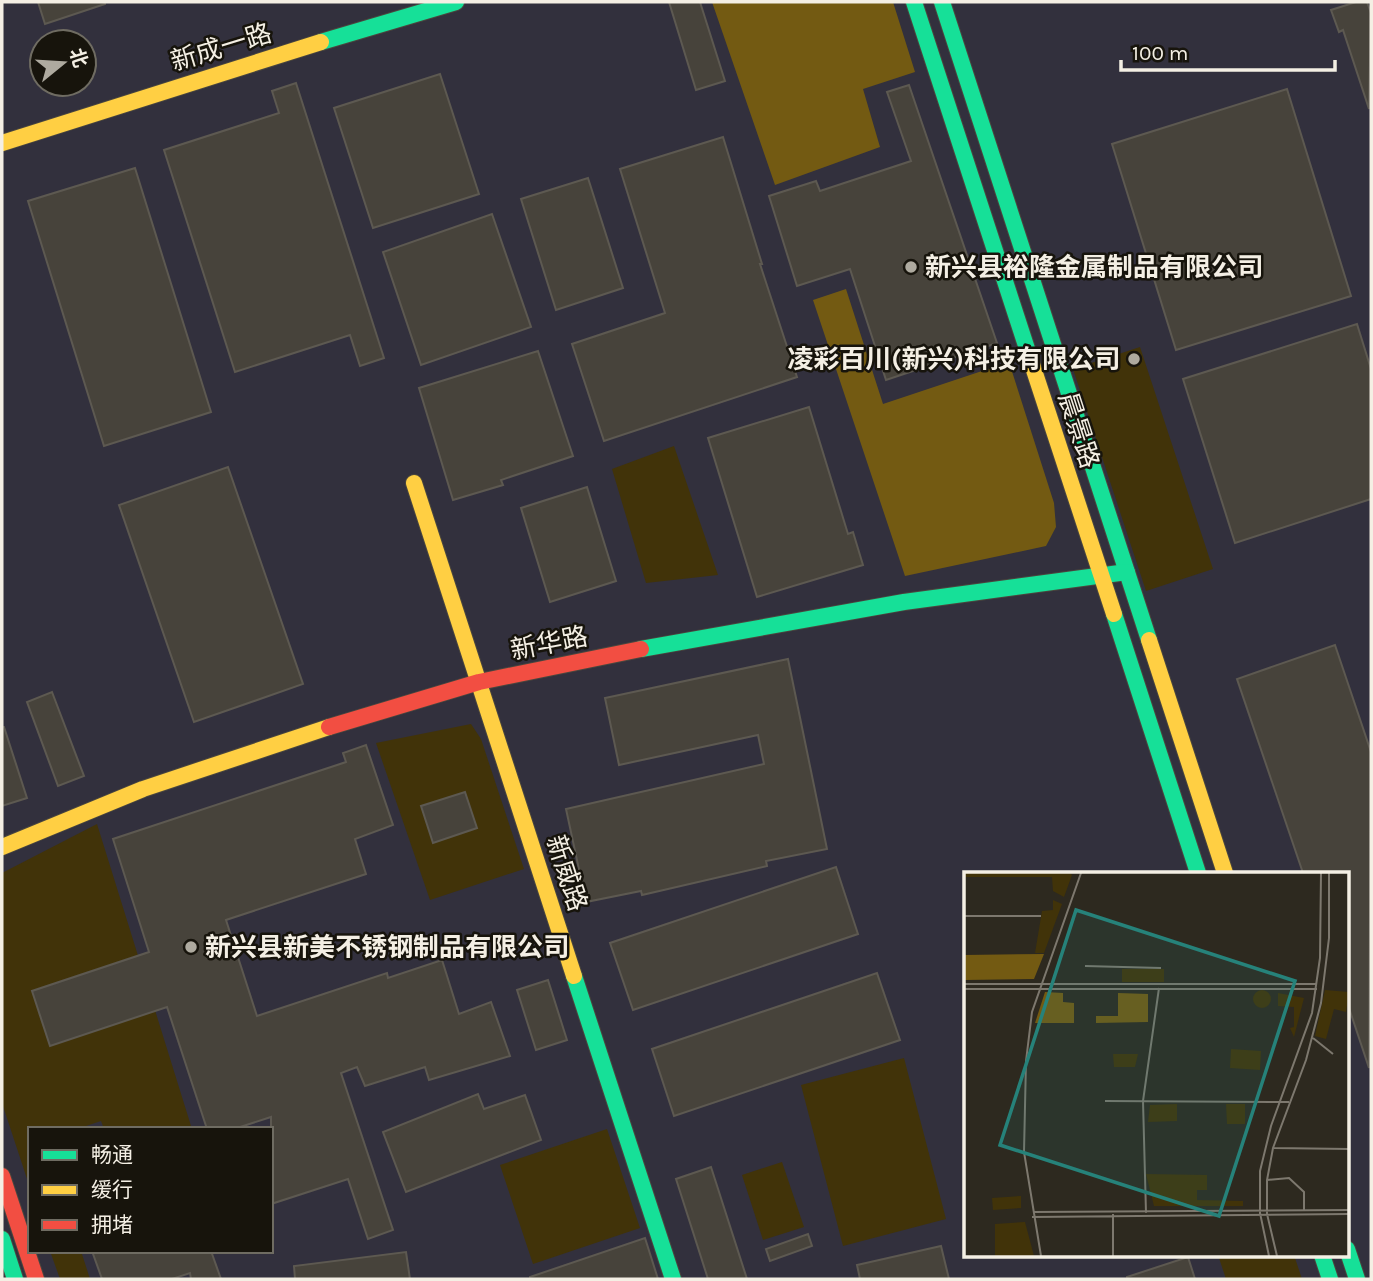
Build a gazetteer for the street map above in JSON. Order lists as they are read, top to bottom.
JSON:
{
  "streets": {
    "street": [
      "新成一路",
      "晨景路",
      "新华路",
      "新威路"
    ]
  },
  "crossings": [
    ["晨景路", "新华路"],
    ["新华路", "新威路"]
  ],
  "places": ["新兴县裕隆金属制品有限公司", "凌彩百川(新兴)科技有限公司", "新兴县新美不锈钢制品有限公司"],
  "legend": ["畅通", "缓行", "拥堵"],
  "scale_bar": "100 m",
  "north": "right"
}
